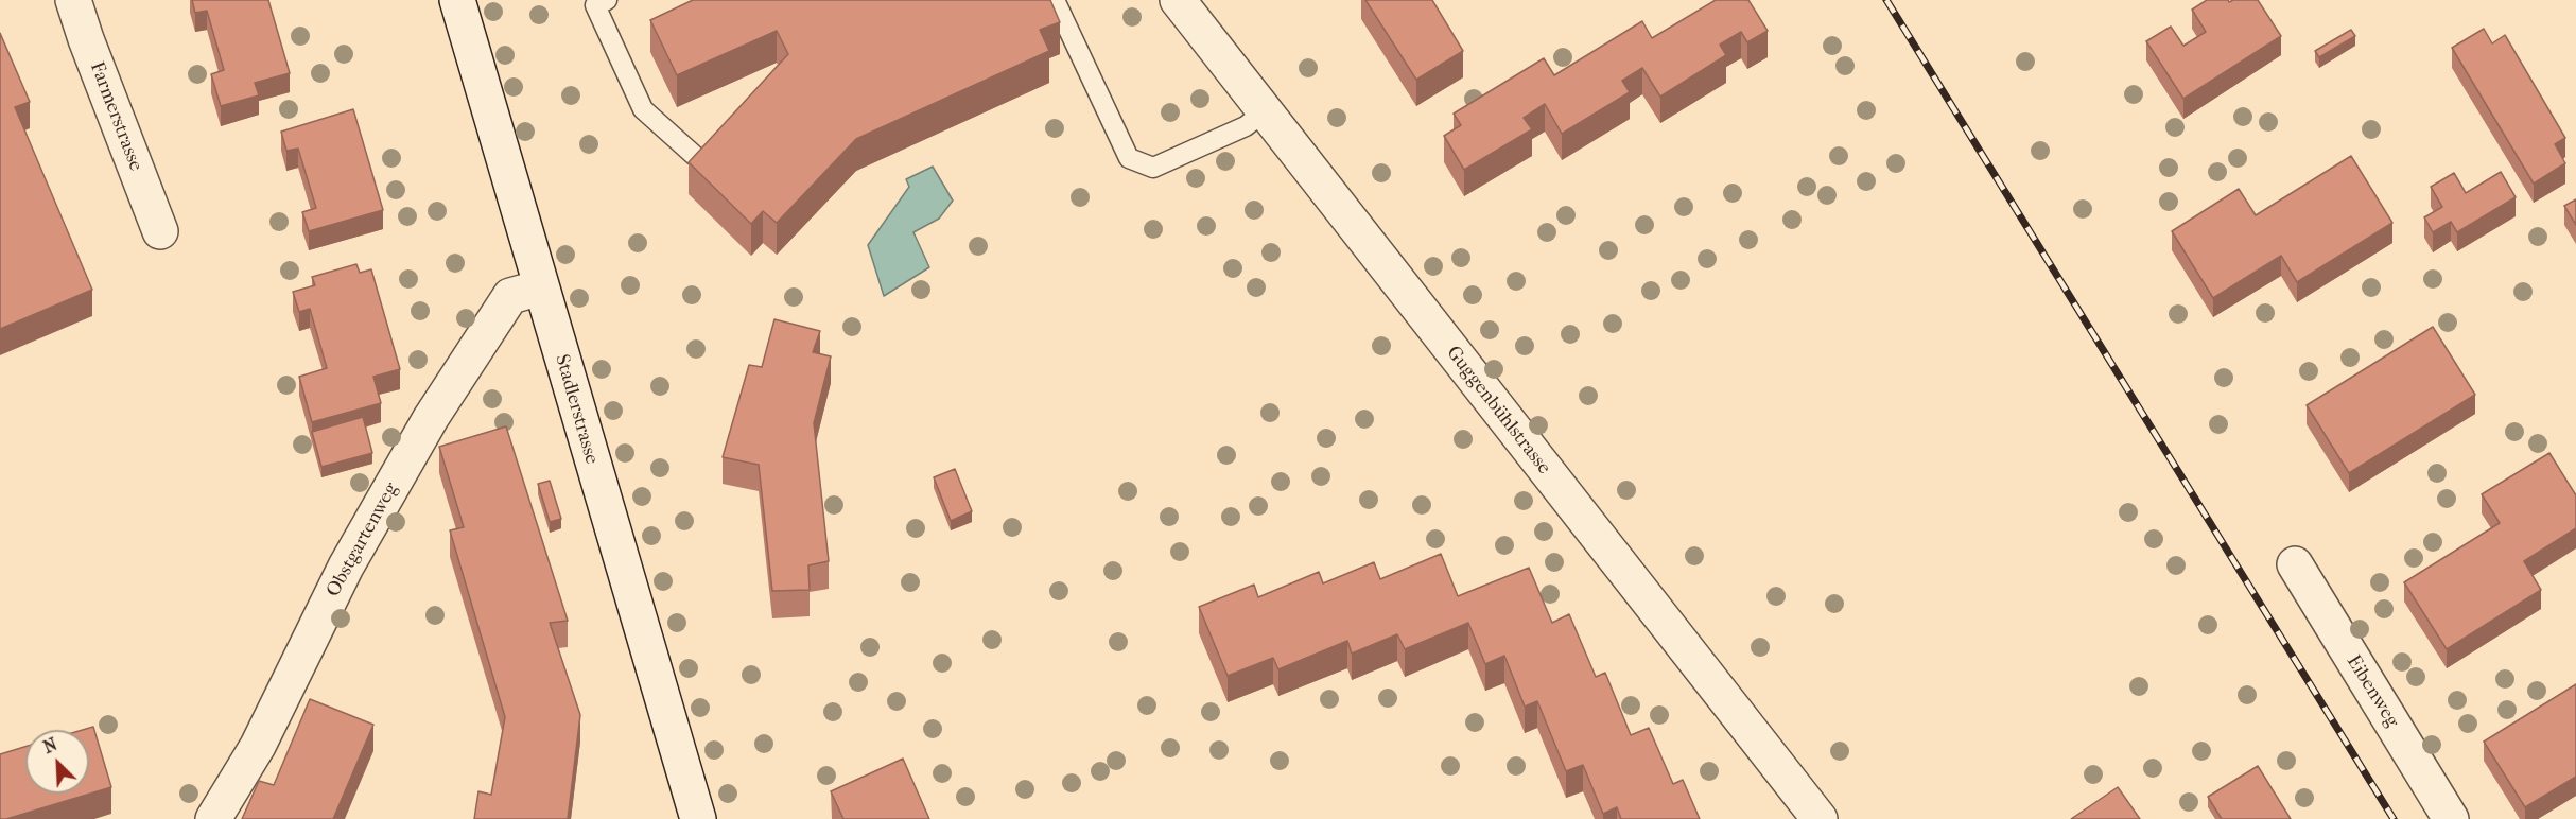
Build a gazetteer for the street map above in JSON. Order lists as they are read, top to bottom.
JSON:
{
  "streets": {
    "street": [
      "Farmerstrasse",
      "Stadlerstrasse",
      "Guggenbühlstrasse",
      "Obstgartenweg",
      "Eibenweg"
    ]
  },
  "crossings": [
    ["Stadlerstrasse", "Obstgartenweg"]
  ],
  "north": "top left"
}
